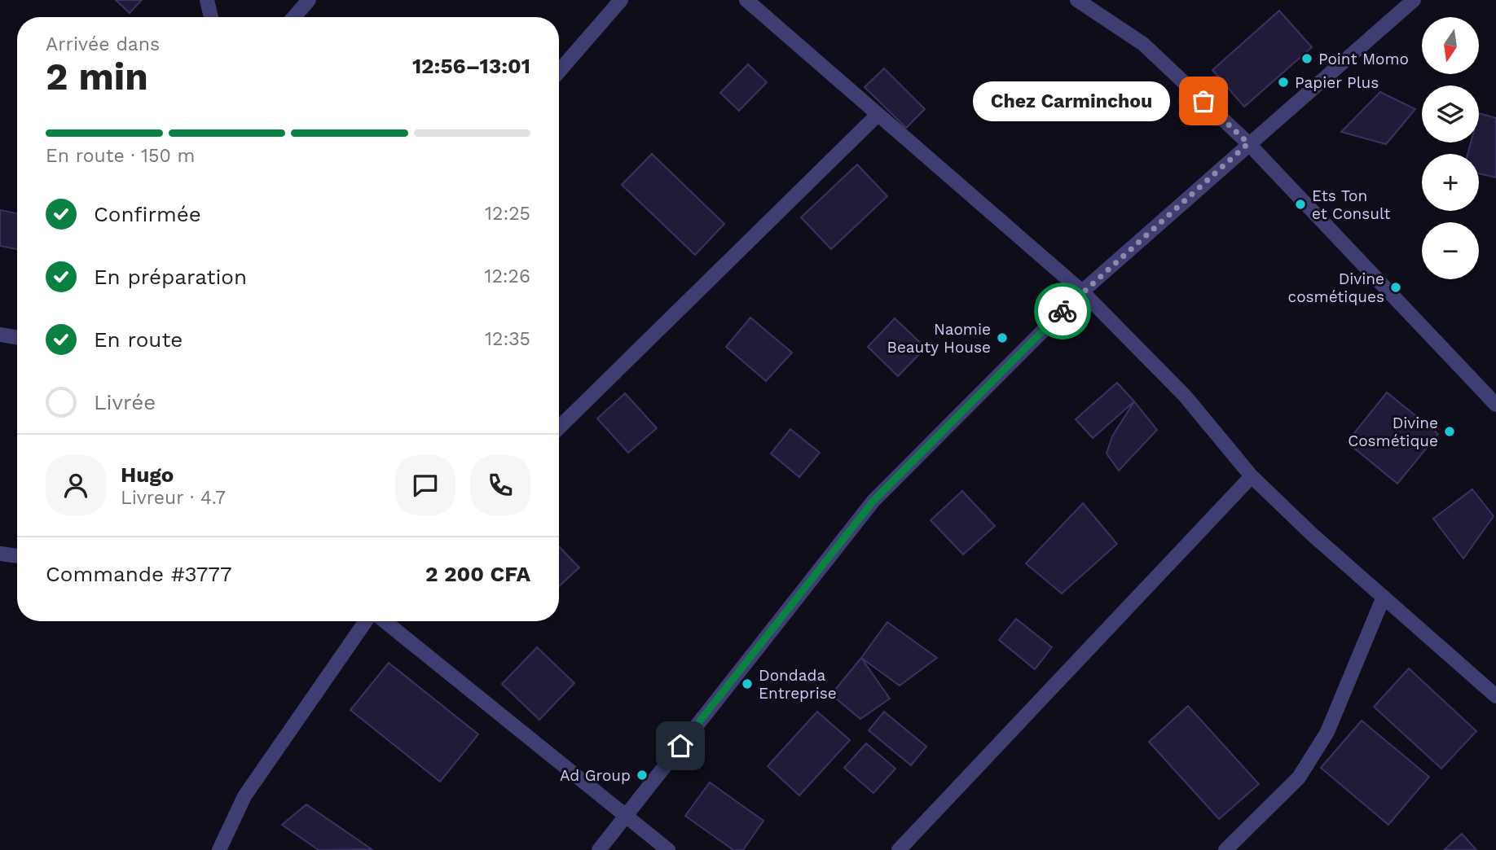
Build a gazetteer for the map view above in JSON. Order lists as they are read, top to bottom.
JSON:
{
  "places": [
    "Point Momo",
    "Papier Plus",
    "Chez Carminchou",
    "Ets Ton et Consult",
    "Divine cosmétiques",
    "Naomie Beauty House",
    "Divine Cosmétique",
    "Dondada Entreprise",
    "Ad Group"
  ],
  "north": "bottom",
  "page": {
    "map_buttons": ["+", "−"],
    "heading": ["2 min", "Arrivée dans", "12:56–13:01"],
    "panel": [
      "Hugo",
      "Livreur · 4.7",
      "Commande #3777",
      "2 200 CFA"
    ],
    "bubble": "Chez Carminchou",
    "bar": "En route · 150 m",
    "list": [
      ["Confirmée", "12:25"],
      ["En préparation", "12:26"],
      ["En route", "12:35"],
      "Livrée"
    ]
  }
}
